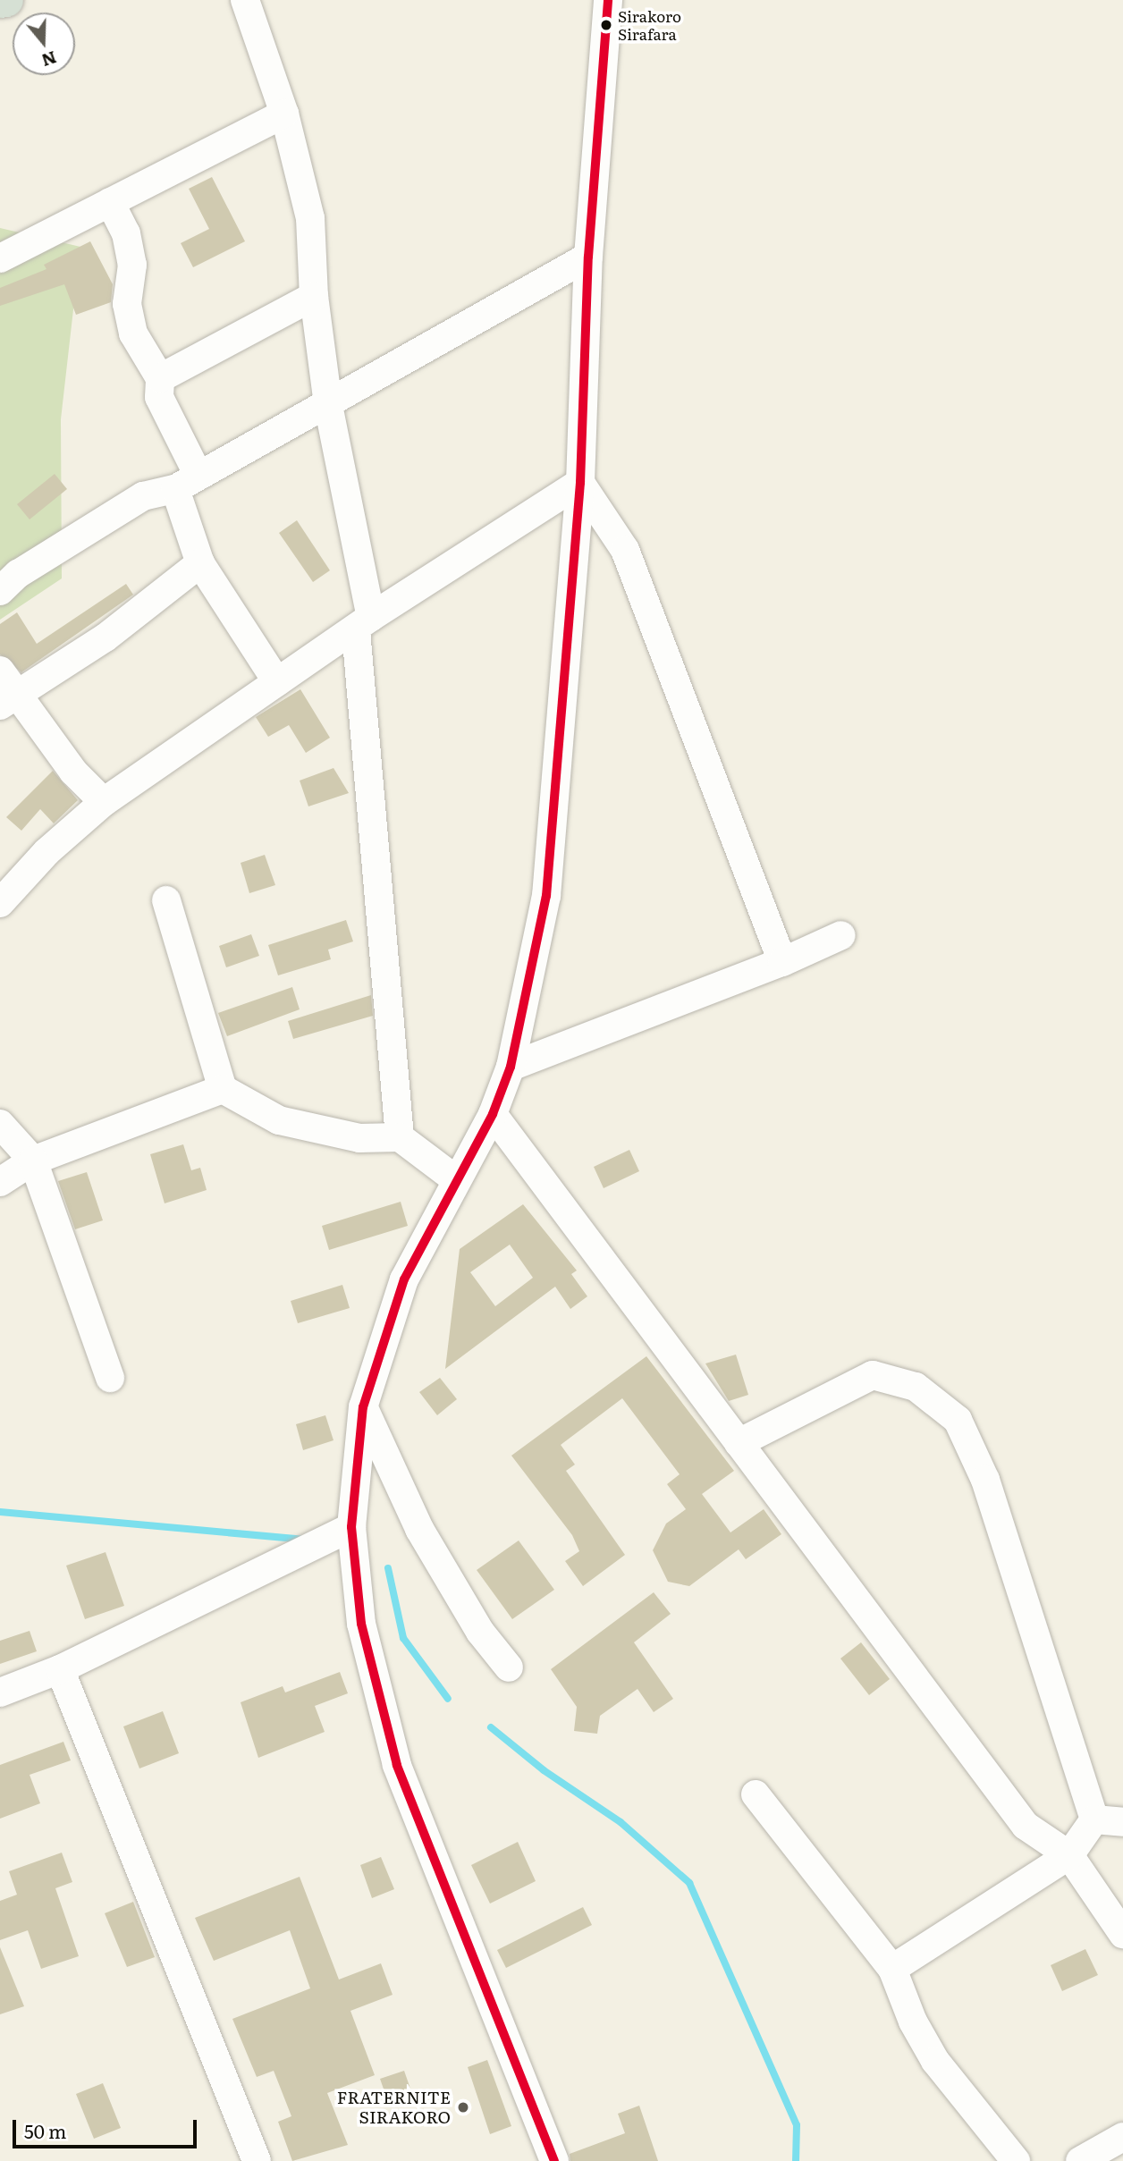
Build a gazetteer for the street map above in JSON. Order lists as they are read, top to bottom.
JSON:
{
  "places": ["Sirakoro Sirafara", "FRATERNITE SIRAKORO"],
  "scale_bar": "50 m",
  "north": "bottom"
}
